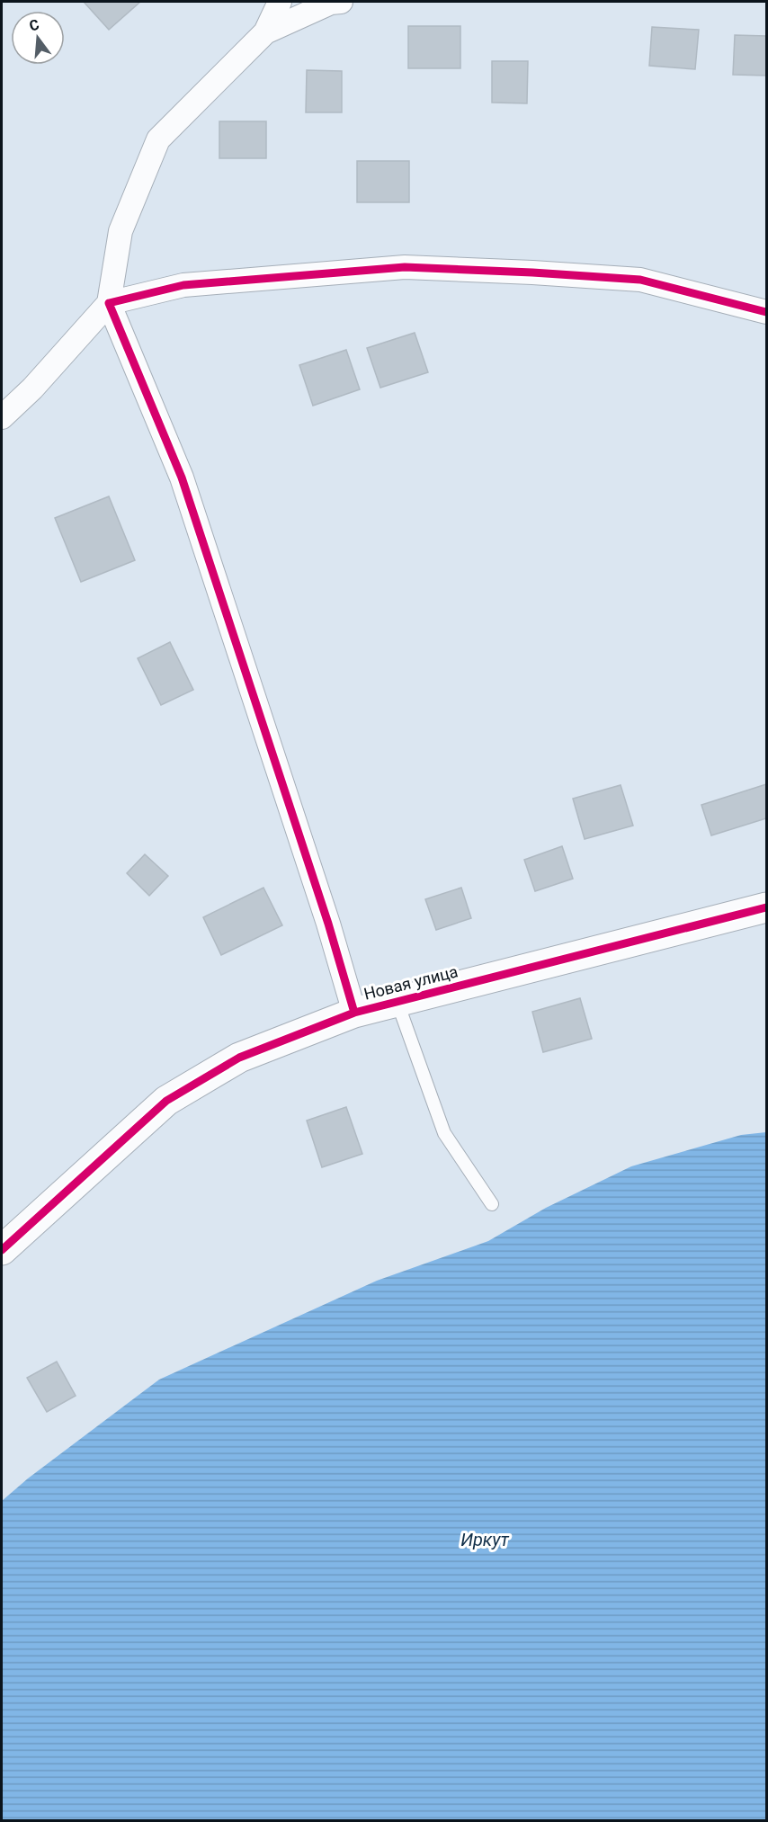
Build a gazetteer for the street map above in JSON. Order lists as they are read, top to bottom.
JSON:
{
  "streets": {
    "street": ["Новая улица"]
  },
  "water": ["Иркут"],
  "north": "top"
}
